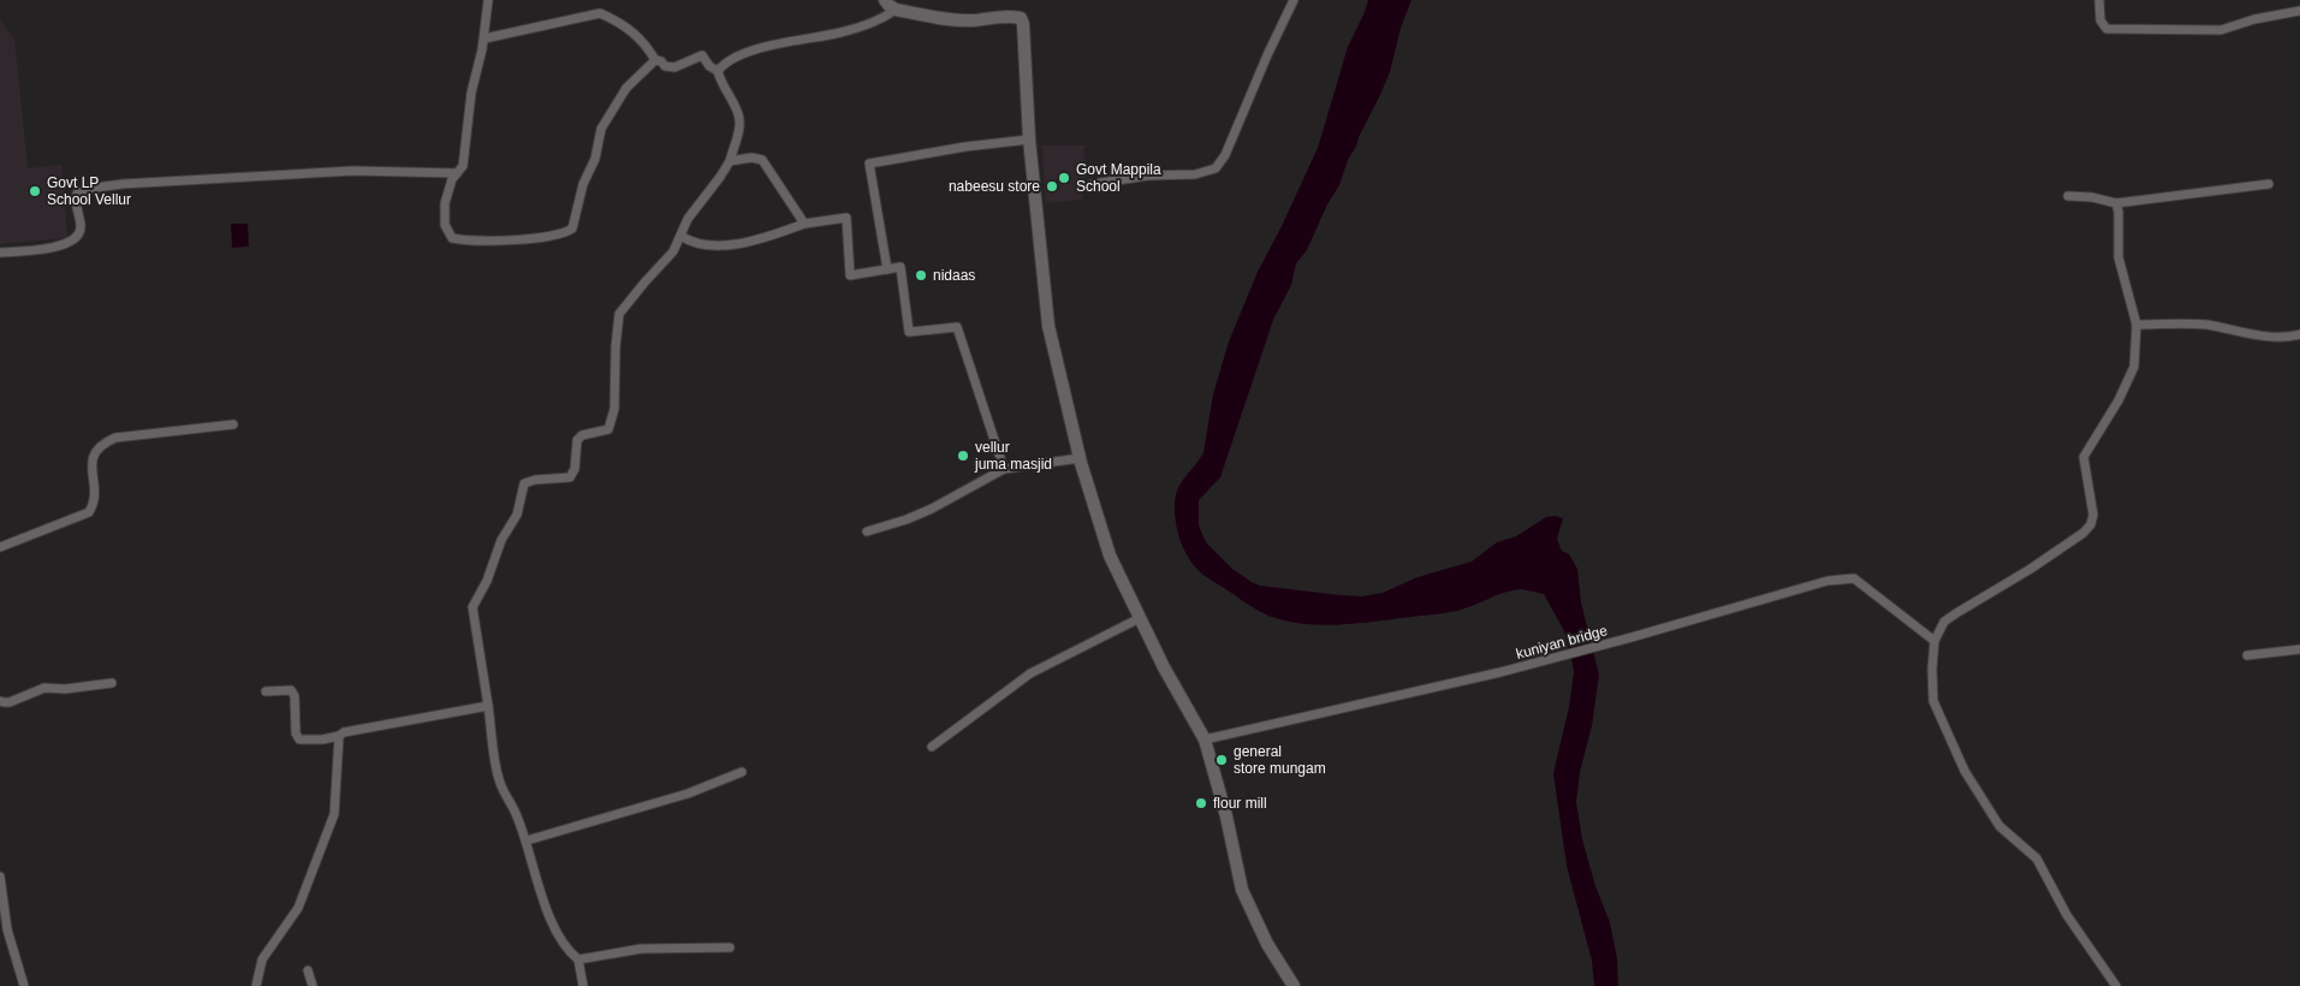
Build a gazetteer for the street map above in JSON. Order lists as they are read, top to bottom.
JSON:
{
  "streets": {
    "street": ["kuniyan bridge"]
  },
  "places": [
    "Govt Mappila School",
    "nabeesu store",
    "Govt LP School Vellur",
    "nidaas",
    "vellur juma masjid",
    "general store mungam",
    "flour mill"
  ]
}
